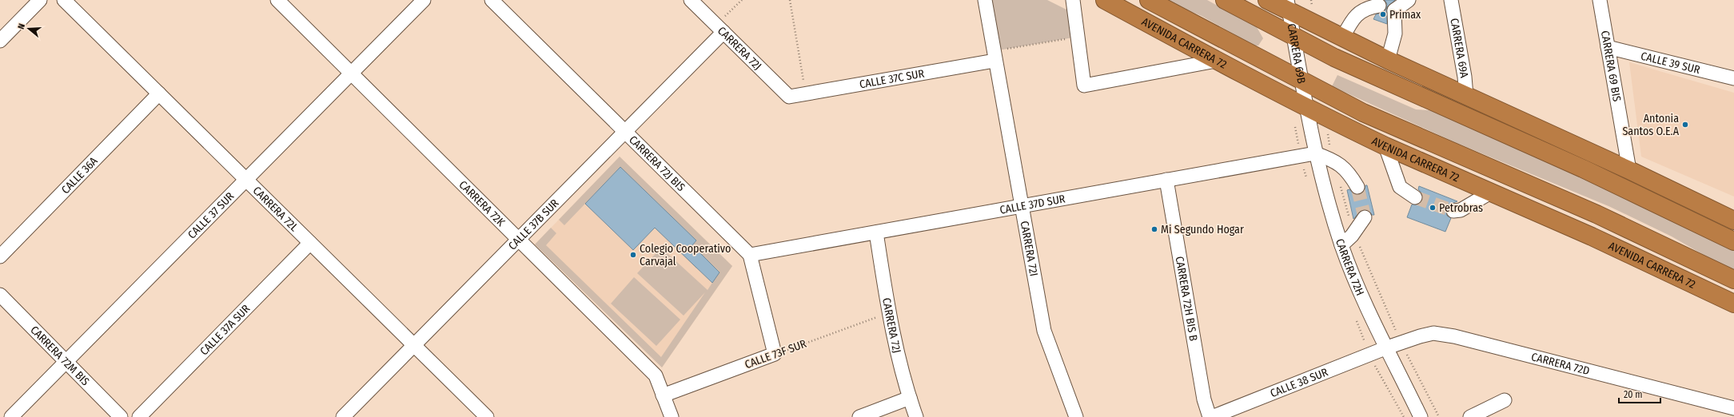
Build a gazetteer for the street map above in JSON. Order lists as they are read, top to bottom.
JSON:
{
  "streets": {
    "highway": ["AVENIDA CARRERA 72"],
    "street": [
      "CARRERA 69A",
      "CARRERA 72J",
      "CARRERA 69B",
      "CALLE 39 SUR",
      "CARRERA 69 BIS",
      "CALLE 37C SUR",
      "CARRERA 72J BIS",
      "CALLE 36A",
      "CARRERA 72K",
      "CALLE 37D SUR",
      "CARRERA 72L",
      "CALLE 37 SUR",
      "CALLE 37B SUR",
      "CARRERA 72I",
      "CARRERA 72H",
      "CARRERA 72H BIS B",
      "CALLE 37A SUR",
      "CALLE 73F SUR",
      "CARRERA 72M BIS",
      "CARRERA 72D",
      "CALLE 38 SUR"
    ]
  },
  "crossings": [
    ["AVENIDA CARRERA 72", "CARRERA 69B"],
    ["AVENIDA CARRERA 72", "CARRERA 72H"],
    ["CARRERA 72J", "CALLE 37C SUR"],
    ["CARRERA 72J", "CALLE 37D SUR"],
    ["CARRERA 72J", "CALLE 37B SUR"],
    ["CARRERA 72J", "CALLE 73F SUR"],
    ["CARRERA 69B", "CARRERA 72H"],
    ["CALLE 39 SUR", "CARRERA 69 BIS"],
    ["CALLE 37C SUR", "CARRERA 72I"],
    ["CARRERA 72J BIS", "CALLE 37D SUR"],
    ["CARRERA 72J BIS", "CALLE 37B SUR"],
    ["CALLE 36A", "CARRERA 72L"],
    ["CARRERA 72K", "CALLE 37 SUR"],
    ["CARRERA 72K", "CALLE 37B SUR"],
    ["CARRERA 72K", "CALLE 73F SUR"],
    ["CALLE 37D SUR", "CARRERA 72I"],
    ["CALLE 37D SUR", "CARRERA 72H"],
    ["CALLE 37D SUR", "CARRERA 72H BIS B"],
    ["CARRERA 72L", "CALLE 37 SUR"],
    ["CARRERA 72L", "CALLE 37B SUR"],
    ["CARRERA 72L", "CALLE 37A SUR"],
    ["CALLE 37 SUR", "CARRERA 72M BIS"],
    ["CARRERA 72H", "CARRERA 72D"],
    ["CARRERA 72H", "CALLE 38 SUR"],
    ["CARRERA 72H BIS B", "CALLE 38 SUR"],
    ["CARRERA 72D", "CALLE 38 SUR"]
  ],
  "places": [
    "Primax",
    "Antonia Santos O.E.A",
    "Petrobras",
    "Mi Segundo Hogar",
    "Colegio Cooperativo Carvajal"
  ],
  "scale_bar": "20 m",
  "north": "left"
}
